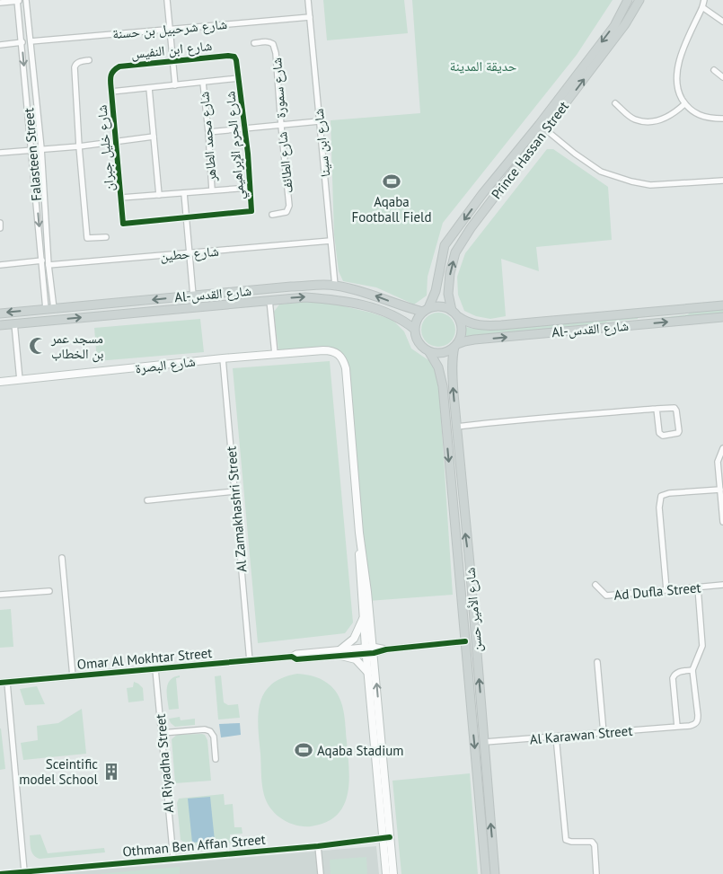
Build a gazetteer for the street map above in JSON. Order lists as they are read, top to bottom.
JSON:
{
  "streets": {
    "main road": [
      "Prince Hassan Street",
      "Al-شارع القدس",
      "شارع البصرة",
      "شارع الأمير حسن"
    ],
    "street": [
      "شارع شرحبيل بن حسنة",
      "شارع ابن النفيس",
      "شارع سمورة",
      "شارع محمد الطاهر",
      "شارع ابن سينا",
      "شارع الحرم الإبراهيمي",
      "شارع خليل جبران",
      "Falasteen Street",
      "شارع الطائف",
      "شارع حطين",
      "Al Zamakhashri Street",
      "Ad Dufla Street",
      "Omar Al Mokhtar Street",
      "Al Karawan Street",
      "Al Riyadha Street",
      "Othman Ben Affan Street"
    ]
  },
  "crossings": [
    ["شارع شرحبيل بن حسنة", "شارع ابن سينا"],
    ["شارع شرحبيل بن حسنة", "Falasteen Street"],
    ["شارع ابن النفيس", "شارع الحرم الإبراهيمي"],
    ["شارع ابن النفيس", "شارع خليل جبران"],
    ["شارع سمورة", "شارع الطائف"],
    ["شارع محمد الطاهر", "شارع الحرم الإبراهيمي"],
    ["شارع محمد الطاهر", "شارع خليل جبران"],
    ["شارع ابن سينا", "شارع حطين"],
    ["شارع ابن سينا", "Al-شارع القدس"],
    ["شارع الحرم الإبراهيمي", "شارع خليل جبران"],
    ["Prince Hassan Street", "Al-شارع القدس"],
    ["Prince Hassan Street", "شارع الأمير حسن"],
    ["Falasteen Street", "شارع حطين"],
    ["Falasteen Street", "Al-شارع القدس"],
    ["Al-شارع القدس", "شارع الأمير حسن"],
    ["شارع البصرة", "Al Zamakhashri Street"],
    ["Al Zamakhashri Street", "Omar Al Mokhtar Street"],
    ["شارع الأمير حسن", "Omar Al Mokhtar Street"],
    ["شارع الأمير حسن", "Al Karawan Street"],
    ["Omar Al Mokhtar Street", "Al Riyadha Street"],
    ["Al Riyadha Street", "Othman Ben Affan Street"]
  ],
  "parks": ["حديقة المدينة"],
  "places": {
    "sports": ["Aqaba Football Field", "Aqaba Stadium"],
    "mosque": ["مسجد عمر بن الخطاب"],
    "building": ["Sceintific model School"]
  }
}
